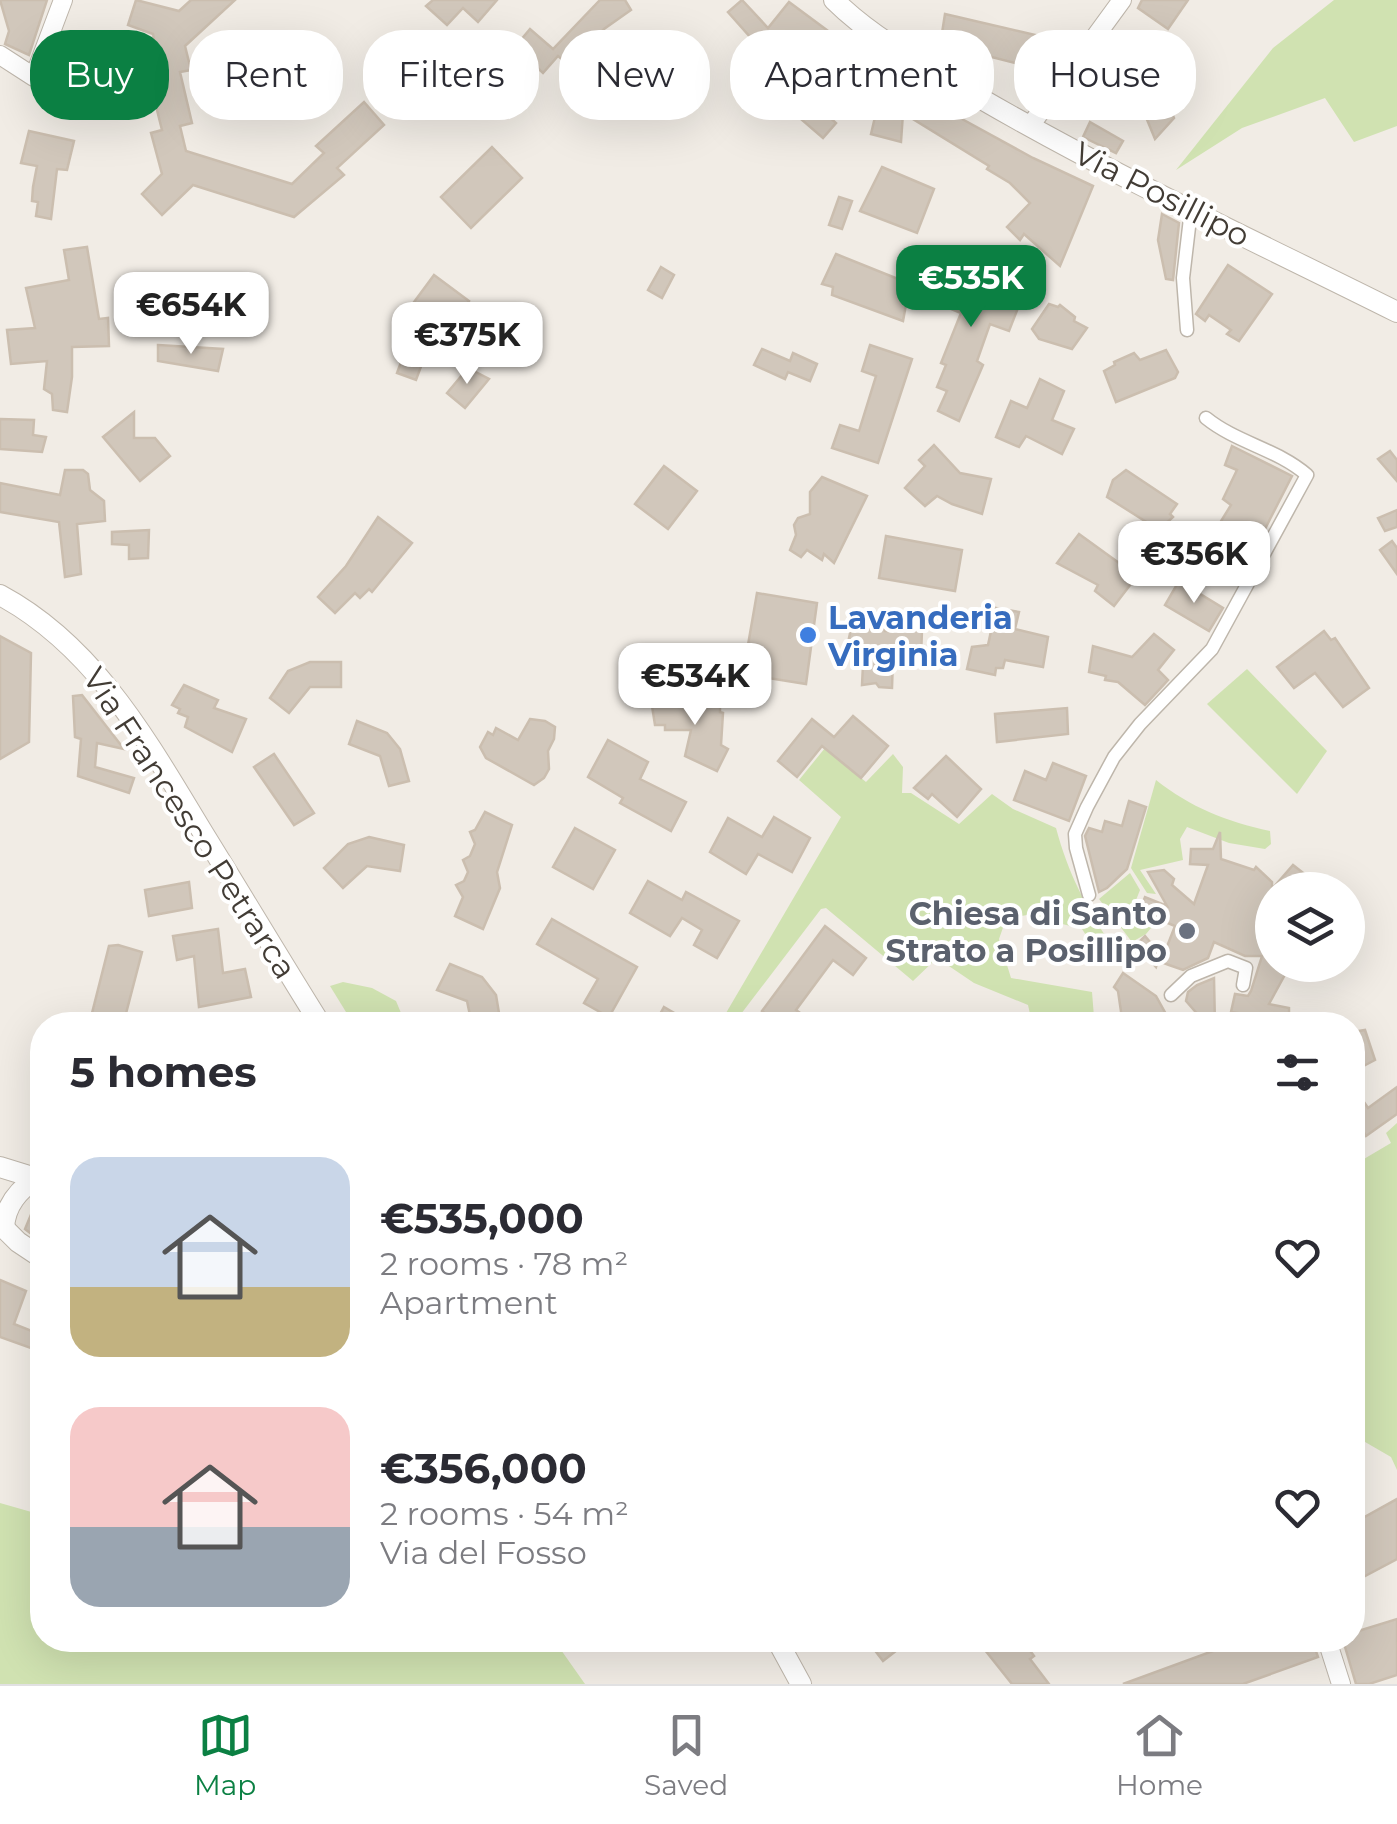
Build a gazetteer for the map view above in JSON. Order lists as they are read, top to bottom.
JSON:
{
  "streets": {
    "street": ["Via Posillipo", "Via Francesco Petrarca"]
  },
  "places": ["Lavanderia Virginia", "Chiesa di Santo Strato a Posillipo"],
  "page": {
    "chip": [
      "Buy",
      "Rent",
      "Filters",
      "New",
      "Apartment",
      "House"
    ],
    "price": [
      "€535K",
      "€654K",
      "€375K",
      "€356K",
      "€534K"
    ],
    "heading": "5 homes",
    "list": [
      {
        "name": "€535,000",
        "note": "2 rooms · 78 m² · Apartment"
      },
      {
        "name": "€356,000",
        "note": "2 rooms · 54 m² · Via del Fosso"
      }
    ],
    "tabs": ["Map", "Saved", "Home"]
  }
}
